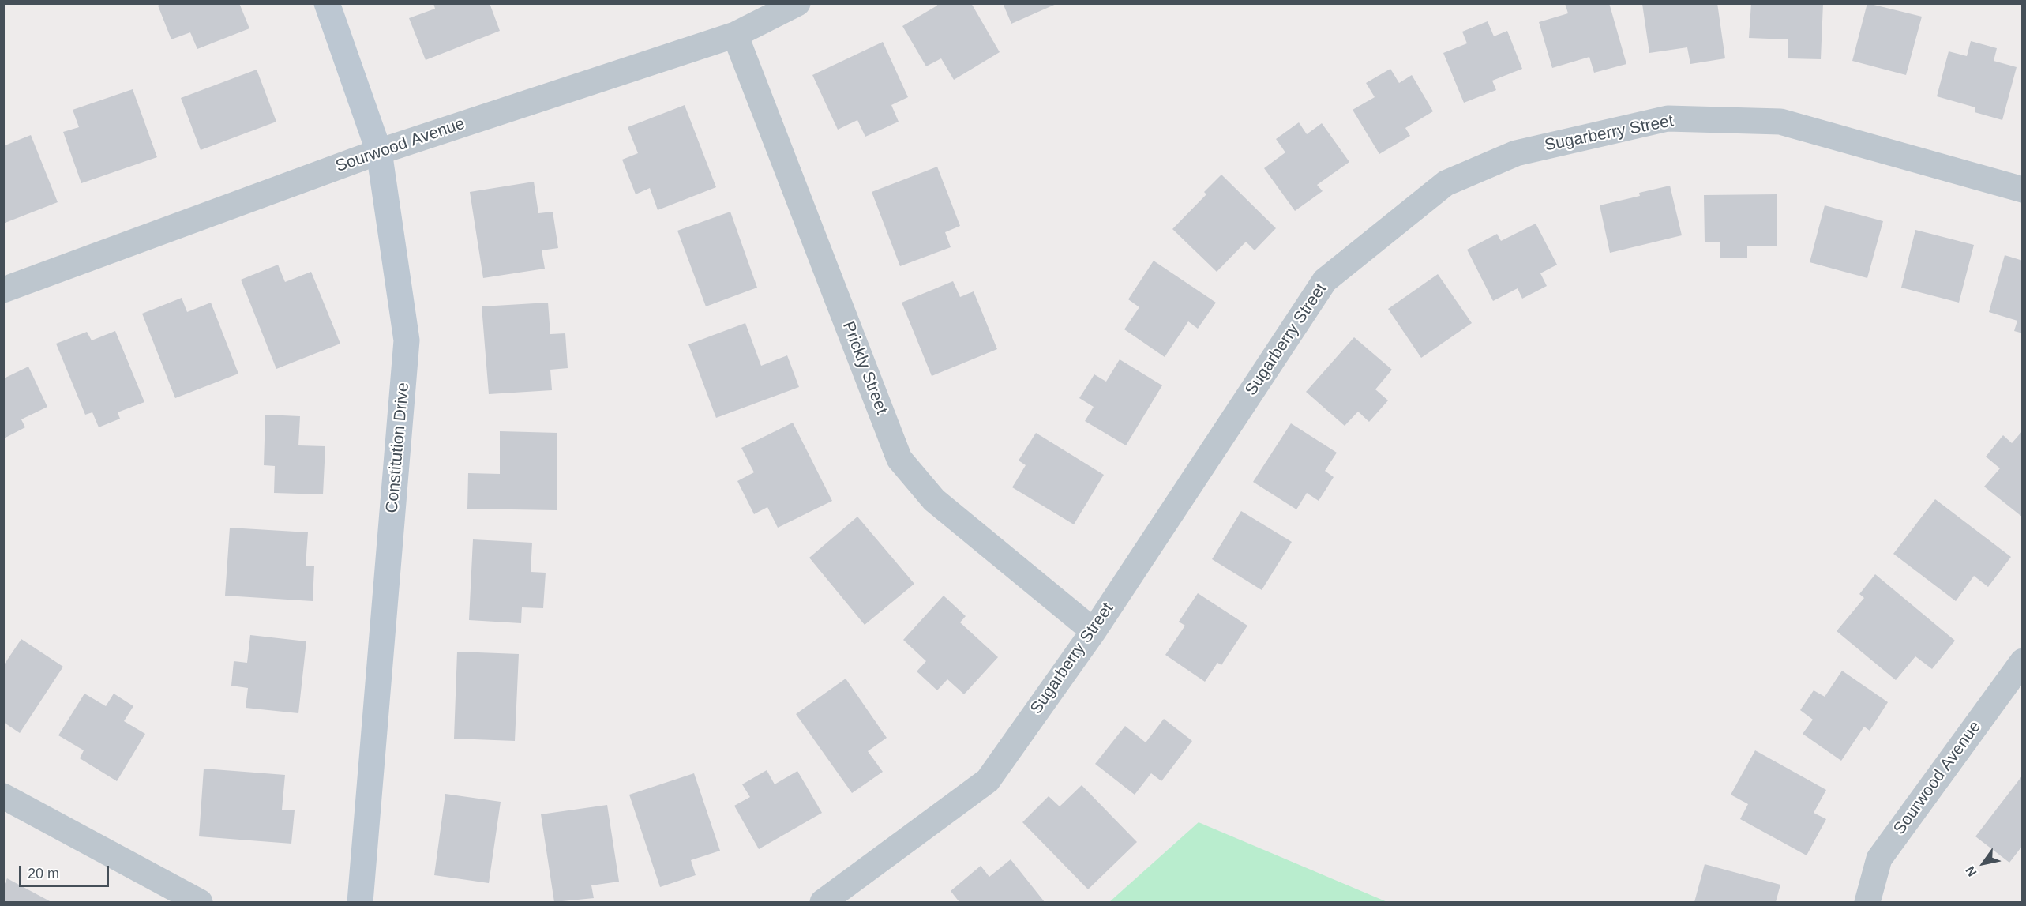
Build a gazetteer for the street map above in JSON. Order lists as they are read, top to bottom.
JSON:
{
  "streets": {
    "street": [
      "Sugarberry Street",
      "Sourwood Avenue",
      "Prickly Street",
      "Constitution Drive"
    ]
  },
  "crossings": [
    ["Sugarberry Street", "Prickly Street"],
    ["Sourwood Avenue", "Prickly Street"],
    ["Sourwood Avenue", "Constitution Drive"]
  ],
  "scale_bar": "20 m",
  "north": "bottom left"
}
